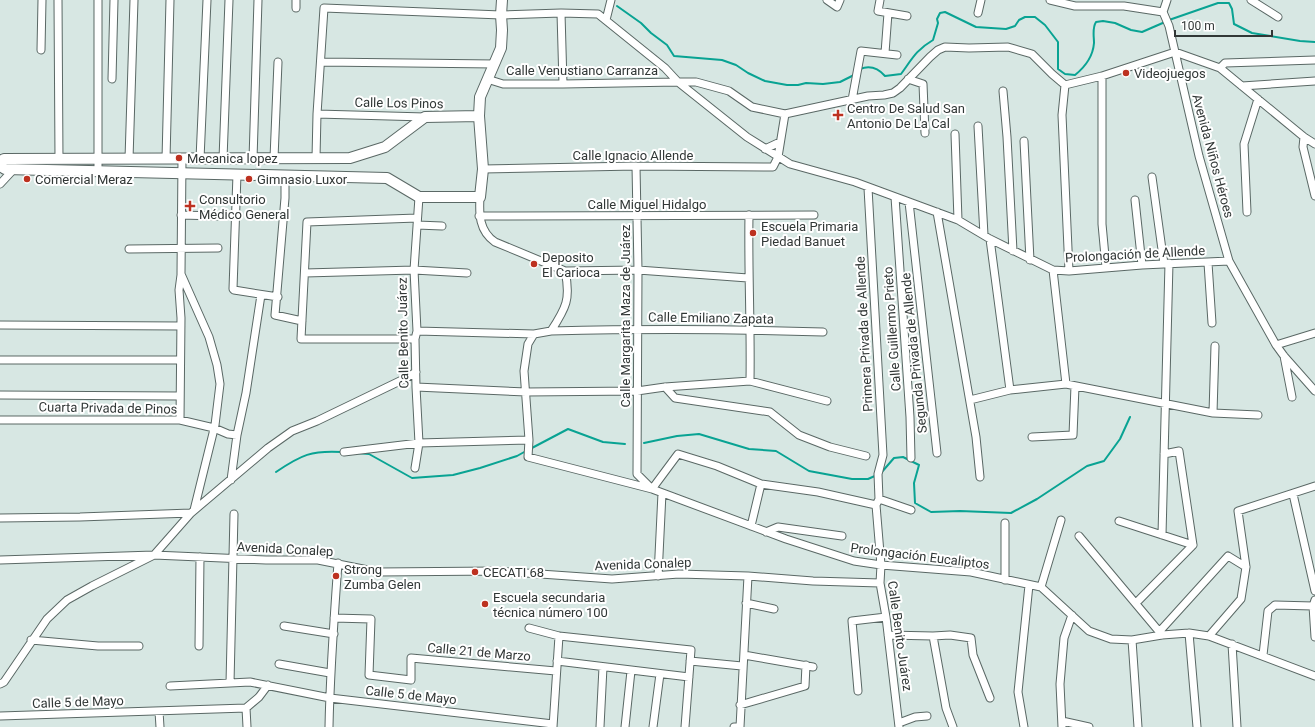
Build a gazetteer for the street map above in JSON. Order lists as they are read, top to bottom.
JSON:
{
  "streets": {
    "street": [
      "Calle Venustiano Carranza",
      "Calle Los Pinos",
      "Calle Ignacio Allende",
      "Avenida Niños Héroes",
      "Calle Miguel Hidalgo",
      "Prolongación de Allende",
      "Calle Margarita Maza de Juárez",
      "Calle Emiliano Zapata",
      "Calle Guillermo Prieto",
      "Calle Benito Juárez",
      "Primera Privada de Allende",
      "Segunda Privada de Allende",
      "Cuarta Privada de Pinos",
      "Avenida Conalep",
      "Prolongación Eucaliptos",
      "Calle 21 de Marzo",
      "Calle 5 de Mayo"
    ]
  },
  "crossings": [
    ["Calle Ignacio Allende", "Prolongación de Allende"],
    ["Calle Ignacio Allende", "Calle Margarita Maza de Juárez"],
    ["Avenida Niños Héroes", "Prolongación de Allende"],
    ["Calle Miguel Hidalgo", "Calle Margarita Maza de Juárez"],
    ["Prolongación de Allende", "Calle Guillermo Prieto"],
    ["Prolongación de Allende", "Primera Privada de Allende"],
    ["Prolongación de Allende", "Segunda Privada de Allende"],
    ["Calle Margarita Maza de Juárez", "Calle Emiliano Zapata"],
    ["Calle Margarita Maza de Juárez", "Prolongación Eucaliptos"],
    ["Calle Emiliano Zapata", "Prolongación Eucaliptos"],
    ["Calle Benito Juárez", "Primera Privada de Allende"],
    ["Calle Benito Juárez", "Avenida Conalep"],
    ["Calle Benito Juárez", "Prolongación Eucaliptos"]
  ],
  "places": {
    "other": [
      "Videojuegos",
      "Mecanica lopez",
      "Comercial Meraz",
      "Gimnasio Luxor",
      "Escuela Primaria Piedad Banuet",
      "Deposito El Carioca",
      "CECATI 68",
      "Strong Zumba Gelen",
      "Escuela secundaria técnica número 100"
    ],
    "health": ["Centro De Salud San Antonio De La Cal", "Consultorio Médico General"]
  },
  "scale_bar": "100 m"
}
